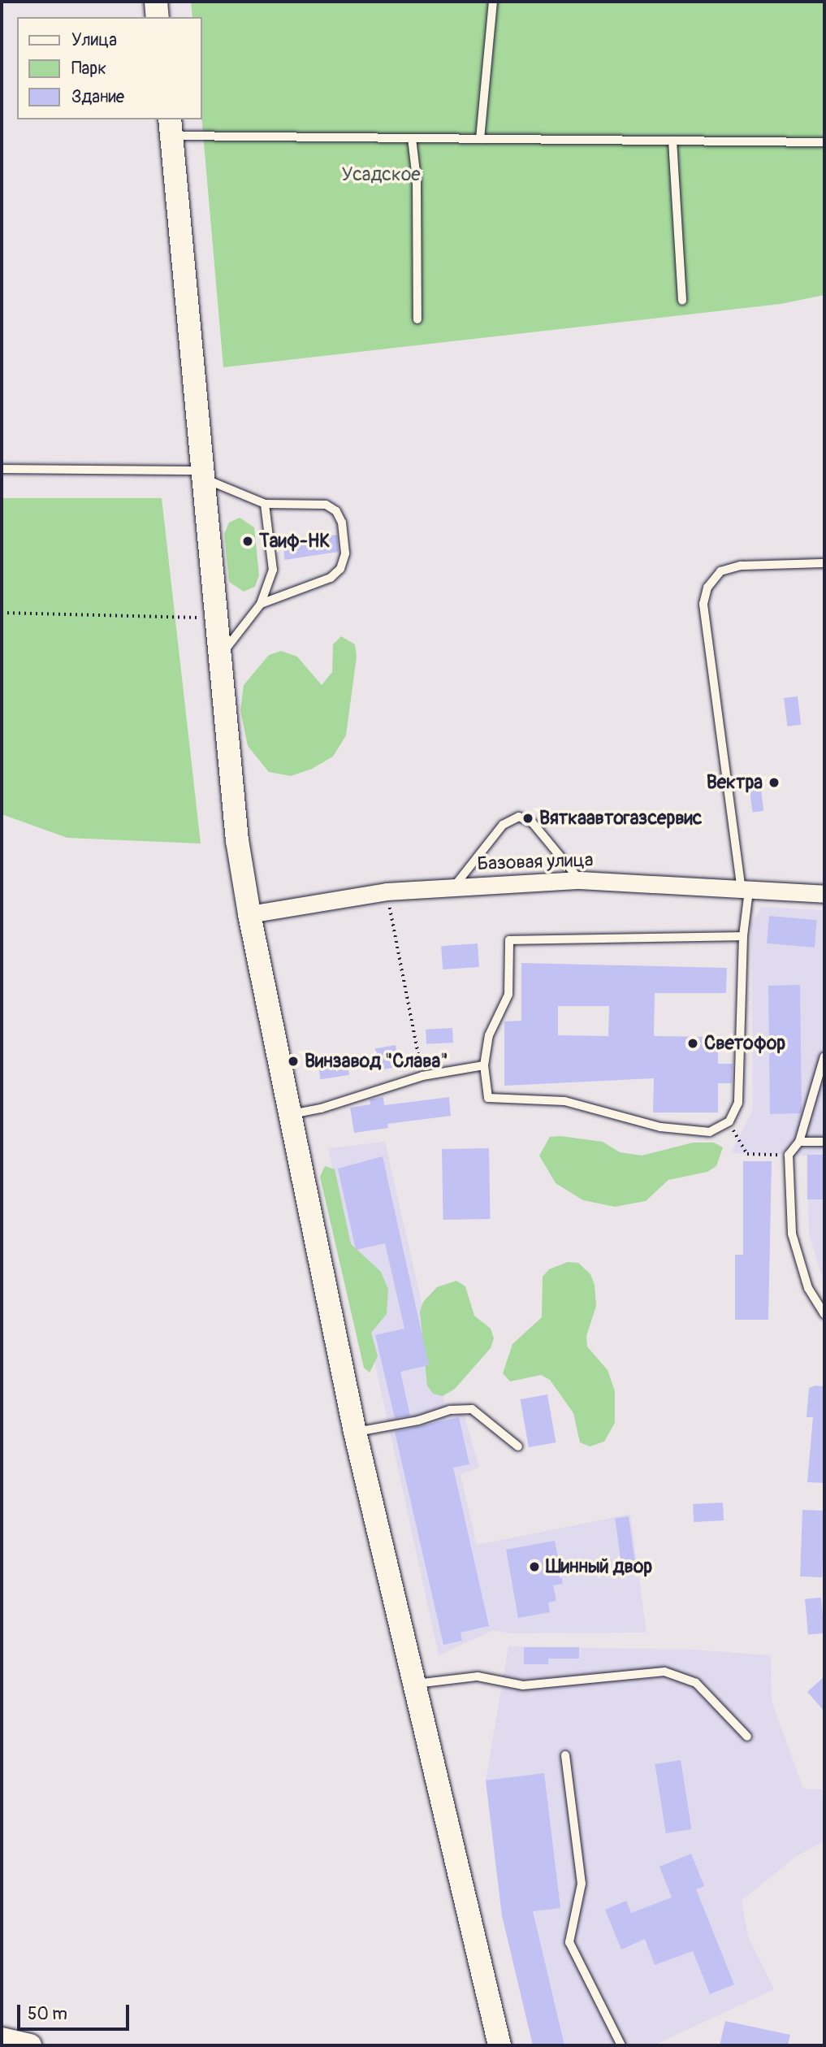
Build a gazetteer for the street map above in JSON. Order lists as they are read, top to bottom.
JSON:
{
  "streets": {
    "street": ["Базовая улица"]
  },
  "parks": ["Усадское"],
  "places": [
    "Таиф-НК",
    "Вектра",
    "Вяткаавтогазсервис",
    "Светофор",
    "Винзавод \"Слава\"",
    "Шинный двор"
  ],
  "legend": ["Улица", "Парк", "Здание"],
  "scale_bar": "50 m"
}
